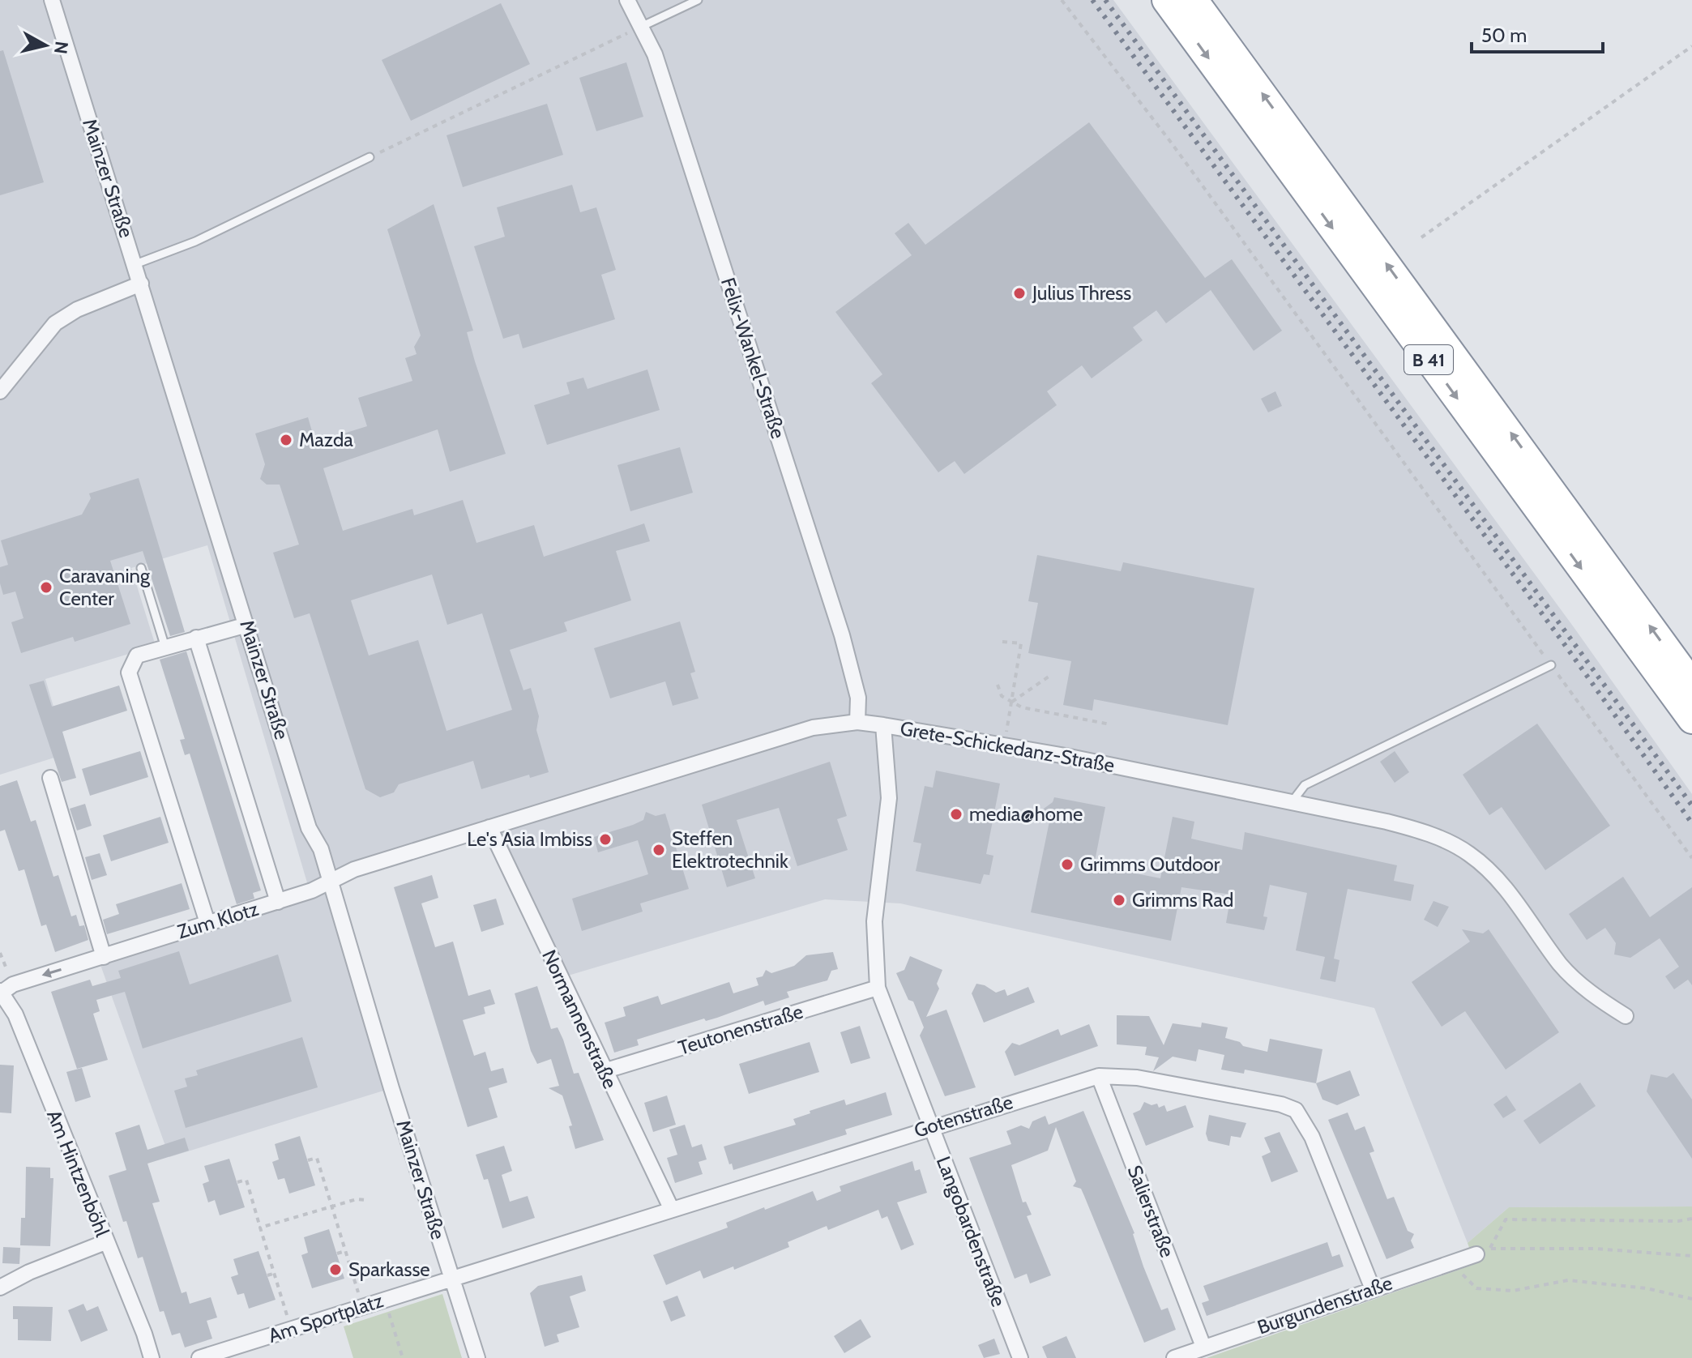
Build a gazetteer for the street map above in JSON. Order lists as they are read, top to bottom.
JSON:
{
  "streets": {
    "highway": ["B 41"],
    "street": [
      "Mainzer Straße",
      "Felix-Wankel-Straße",
      "Grete-Schickedanz-Straße",
      "Zum Klotz",
      "Normannenstraße",
      "Teutonenstraße",
      "Gotenstraße",
      "Am Hintzenböhl",
      "Salierstraße",
      "Langobardenstraße",
      "Burgundenstraße",
      "Am Sportplatz"
    ]
  },
  "crossings": [
    ["Mainzer Straße", "Grete-Schickedanz-Straße"],
    ["Mainzer Straße", "Zum Klotz"],
    ["Mainzer Straße", "Gotenstraße"],
    ["Mainzer Straße", "Am Sportplatz"],
    ["Felix-Wankel-Straße", "Grete-Schickedanz-Straße"],
    ["Grete-Schickedanz-Straße", "Zum Klotz"],
    ["Grete-Schickedanz-Straße", "Normannenstraße"],
    ["Grete-Schickedanz-Straße", "Langobardenstraße"],
    ["Zum Klotz", "Am Hintzenböhl"],
    ["Normannenstraße", "Teutonenstraße"],
    ["Normannenstraße", "Gotenstraße"],
    ["Teutonenstraße", "Langobardenstraße"],
    ["Gotenstraße", "Salierstraße"],
    ["Gotenstraße", "Langobardenstraße"],
    ["Gotenstraße", "Burgundenstraße"],
    ["Gotenstraße", "Am Sportplatz"],
    ["Salierstraße", "Burgundenstraße"]
  ],
  "places": [
    "Julius Thress",
    "Mazda",
    "Caravaning Center",
    "media@home",
    "Le's Asia Imbiss",
    "Steffen Elektrotechnik",
    "Grimms Outdoor",
    "Grimms Rad",
    "Sparkasse"
  ],
  "scale_bar": "50 m",
  "north": "right"
}
